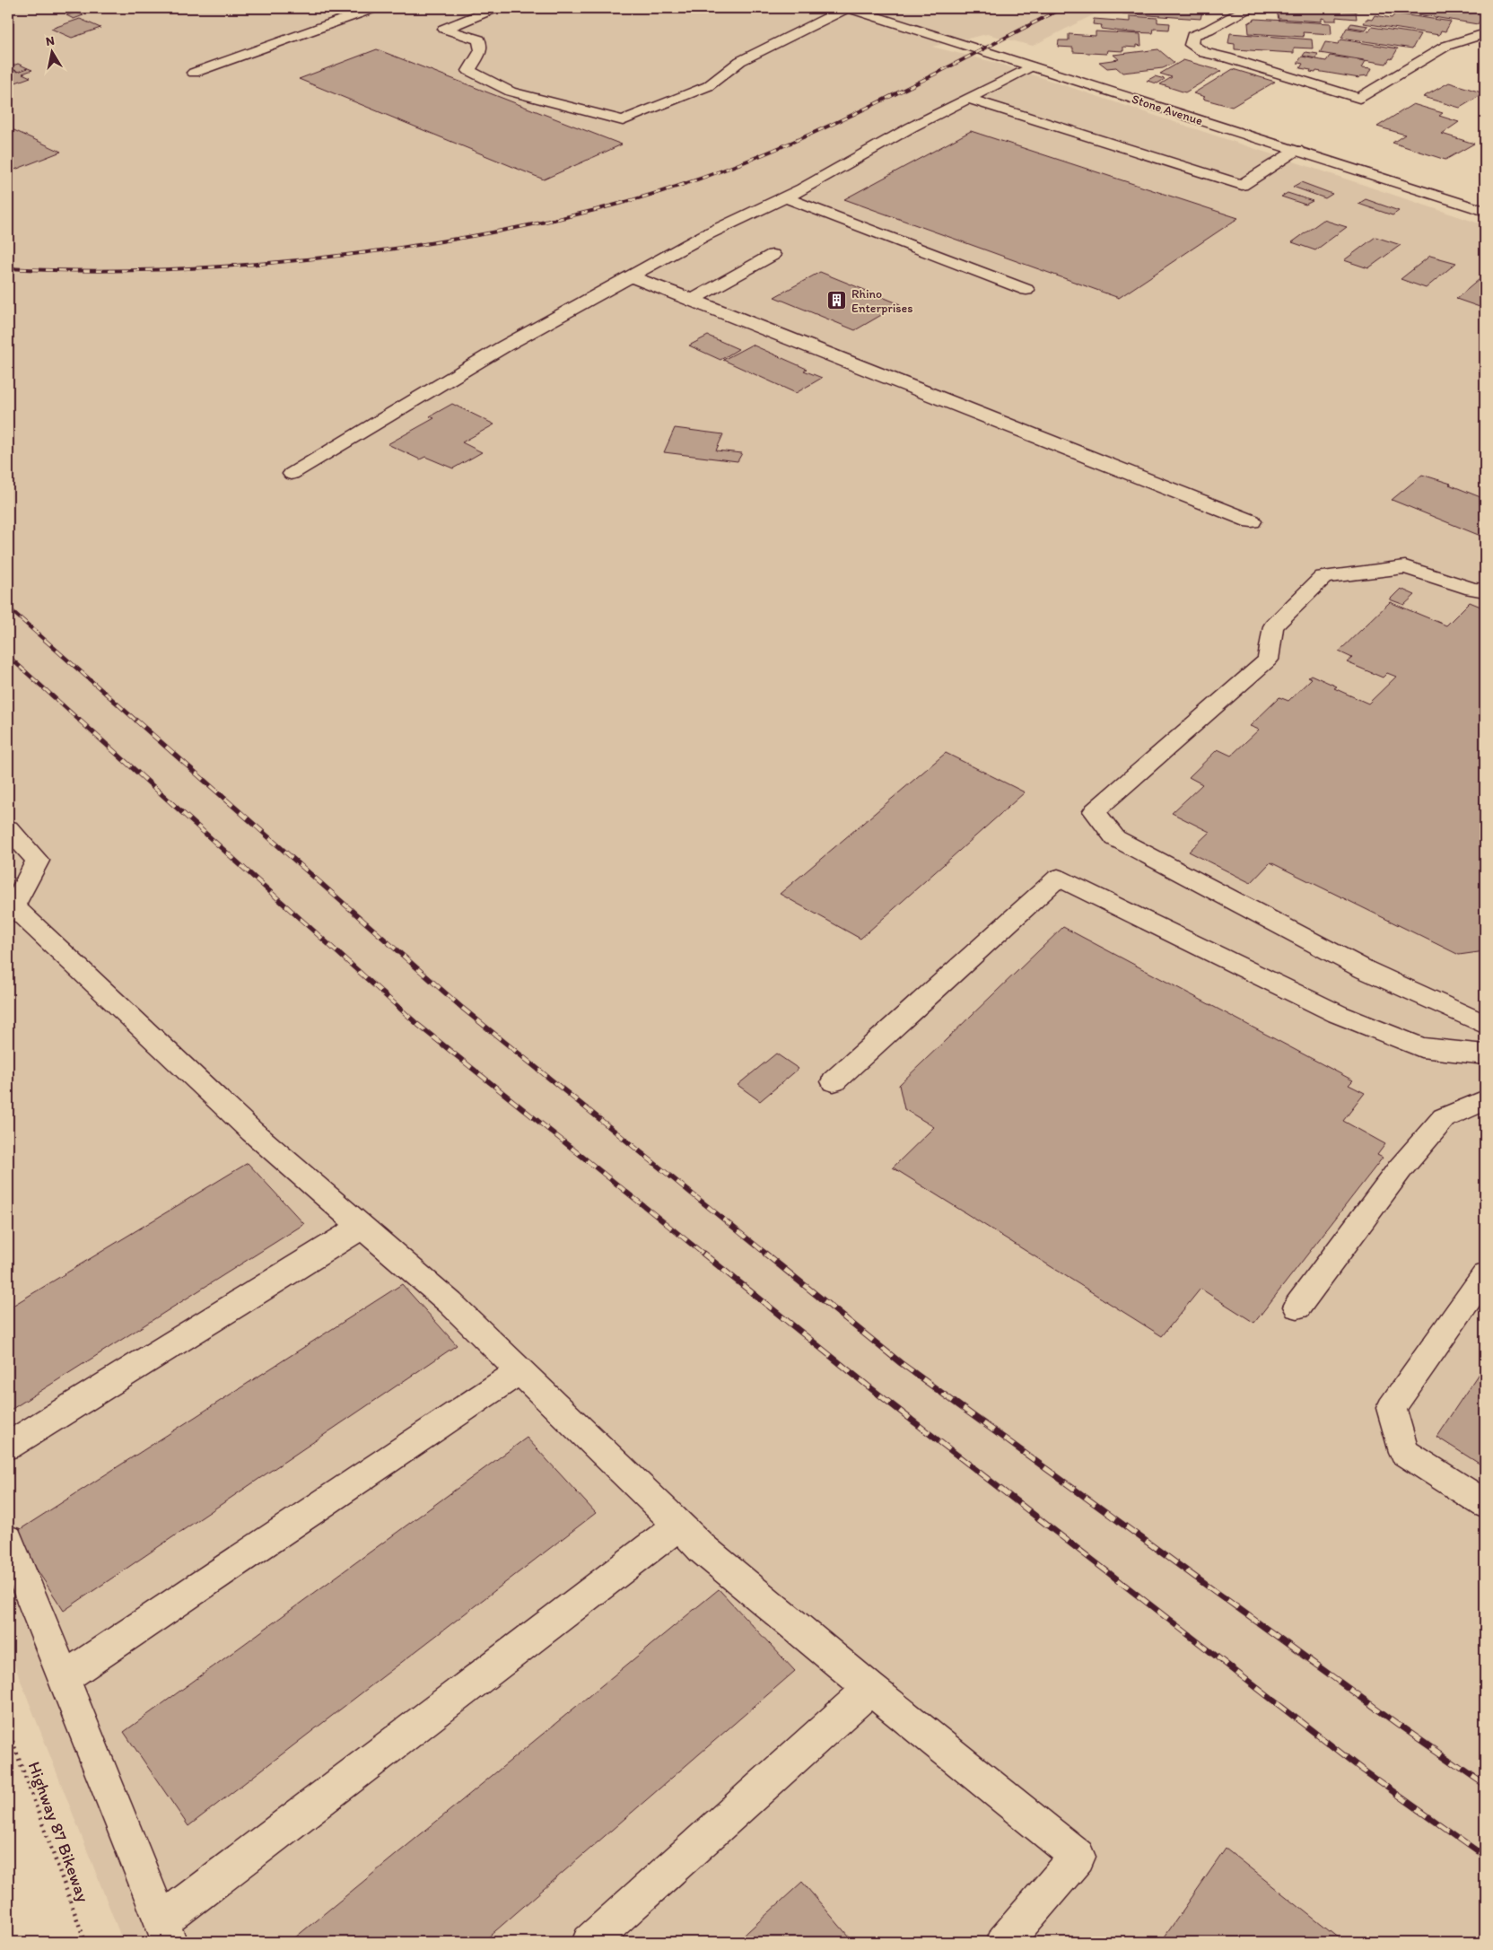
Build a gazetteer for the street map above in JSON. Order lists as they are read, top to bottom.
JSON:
{
  "streets": {
    "street": ["Stone Avenue"],
    "path": ["Highway 87 Bikeway"]
  },
  "places": {
    "building": ["Rhino Enterprises"]
  },
  "north": "top"
}
